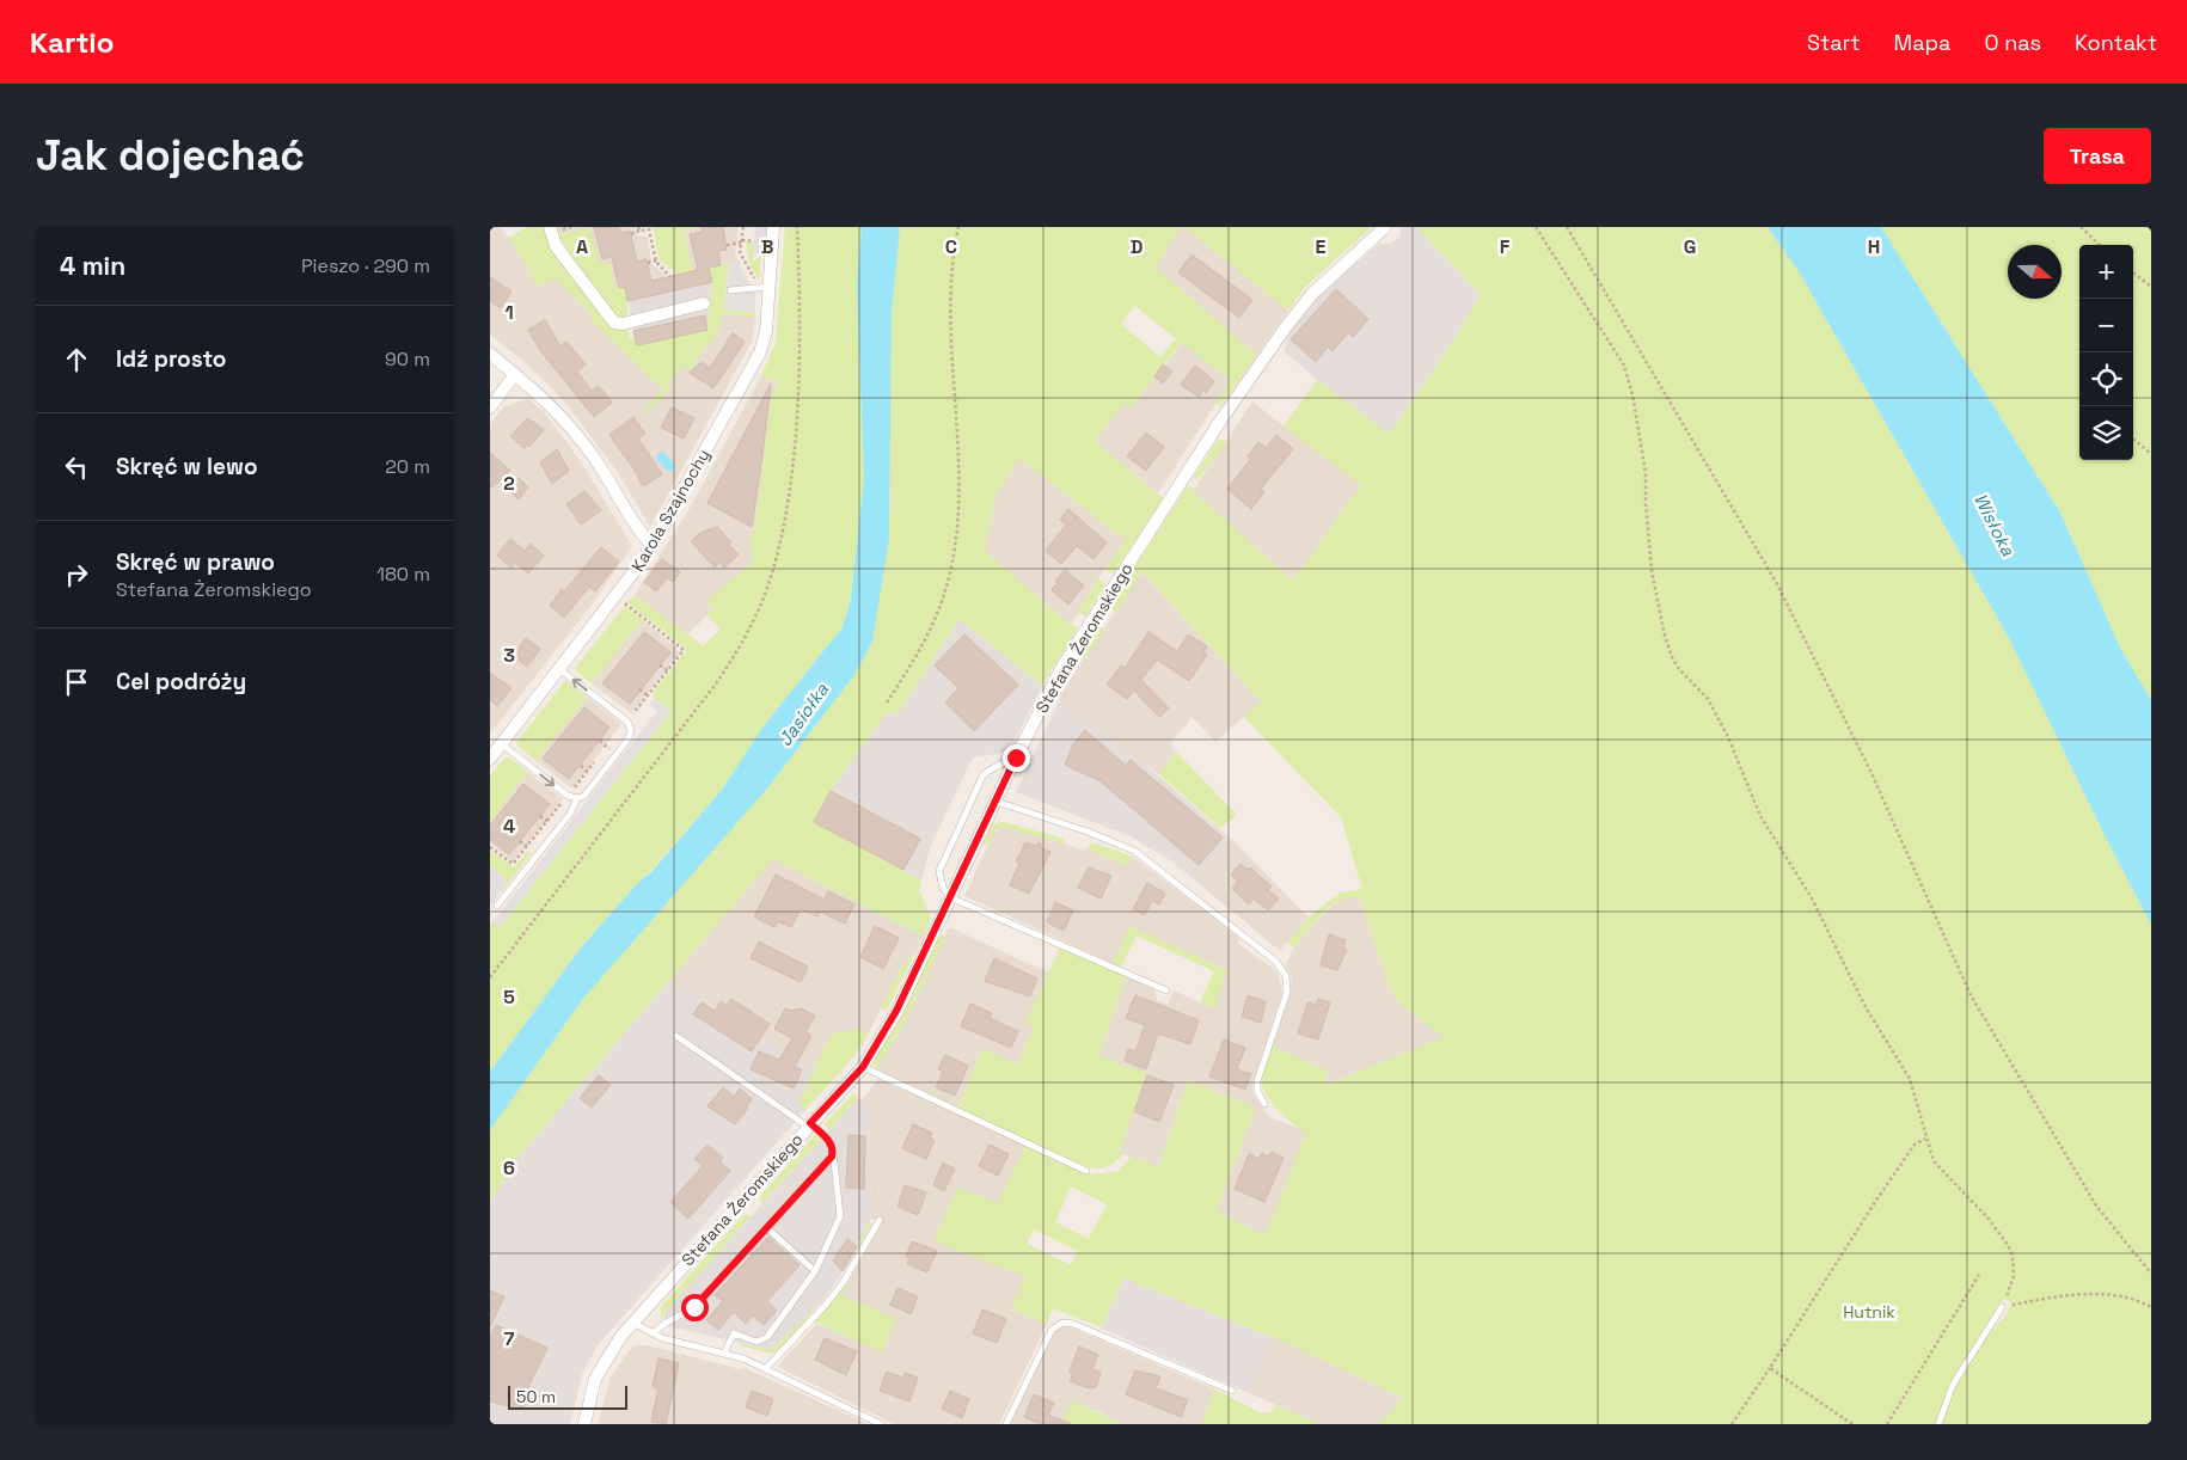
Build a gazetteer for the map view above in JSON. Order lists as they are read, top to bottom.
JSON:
{
  "streets": {
    "street": ["Karola Szajnochy", "Stefana Żeromskiego"]
  },
  "water": ["Wisłoka", "Jasiołka"],
  "parks": ["Hutnik"],
  "scale_bar": "50 m",
  "north": "right",
  "page": {
    "header": "Kartio",
    "nav": [
      "Start",
      "Mapa",
      "O nas",
      "Kontakt"
    ],
    "buttons": "Trasa",
    "title": "Jak dojechać",
    "heading": ["4 min", "Pieszo · 290 m"],
    "map_buttons": ["+", "−"],
    "list": [
      ["Idź prosto", "90 m"],
      ["Skręć w lewo", "20 m"],
      ["Skręć w prawo", "Stefana Żeromskiego", "180 m"],
      "Cel podróży"
    ],
    "scale": "50 m"
  },
  "grid": {
    "columns": [
      "A",
      "B",
      "C",
      "D",
      "E",
      "F",
      "G",
      "H"
    ],
    "rows": [
      "1",
      "2",
      "3",
      "4",
      "5",
      "6",
      "7"
    ]
  }
}
